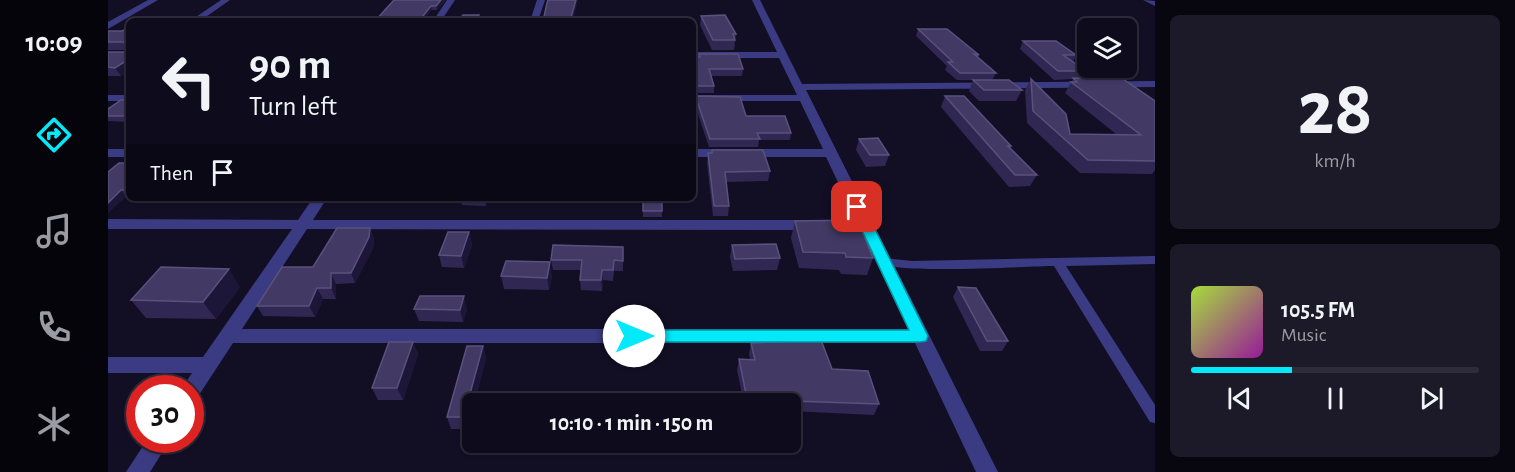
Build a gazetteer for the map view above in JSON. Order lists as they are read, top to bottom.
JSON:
{
  "page": {
    "tabs": "10:09",
    "tile": ["28", "km/h"],
    "turn": ["90 m", "Turn left"],
    "then": "Then",
    "song": ["105.5 FM", "Music"],
    "limit": "30",
    "trip": "10:10 · 1 min · 150 m"
  }
}
